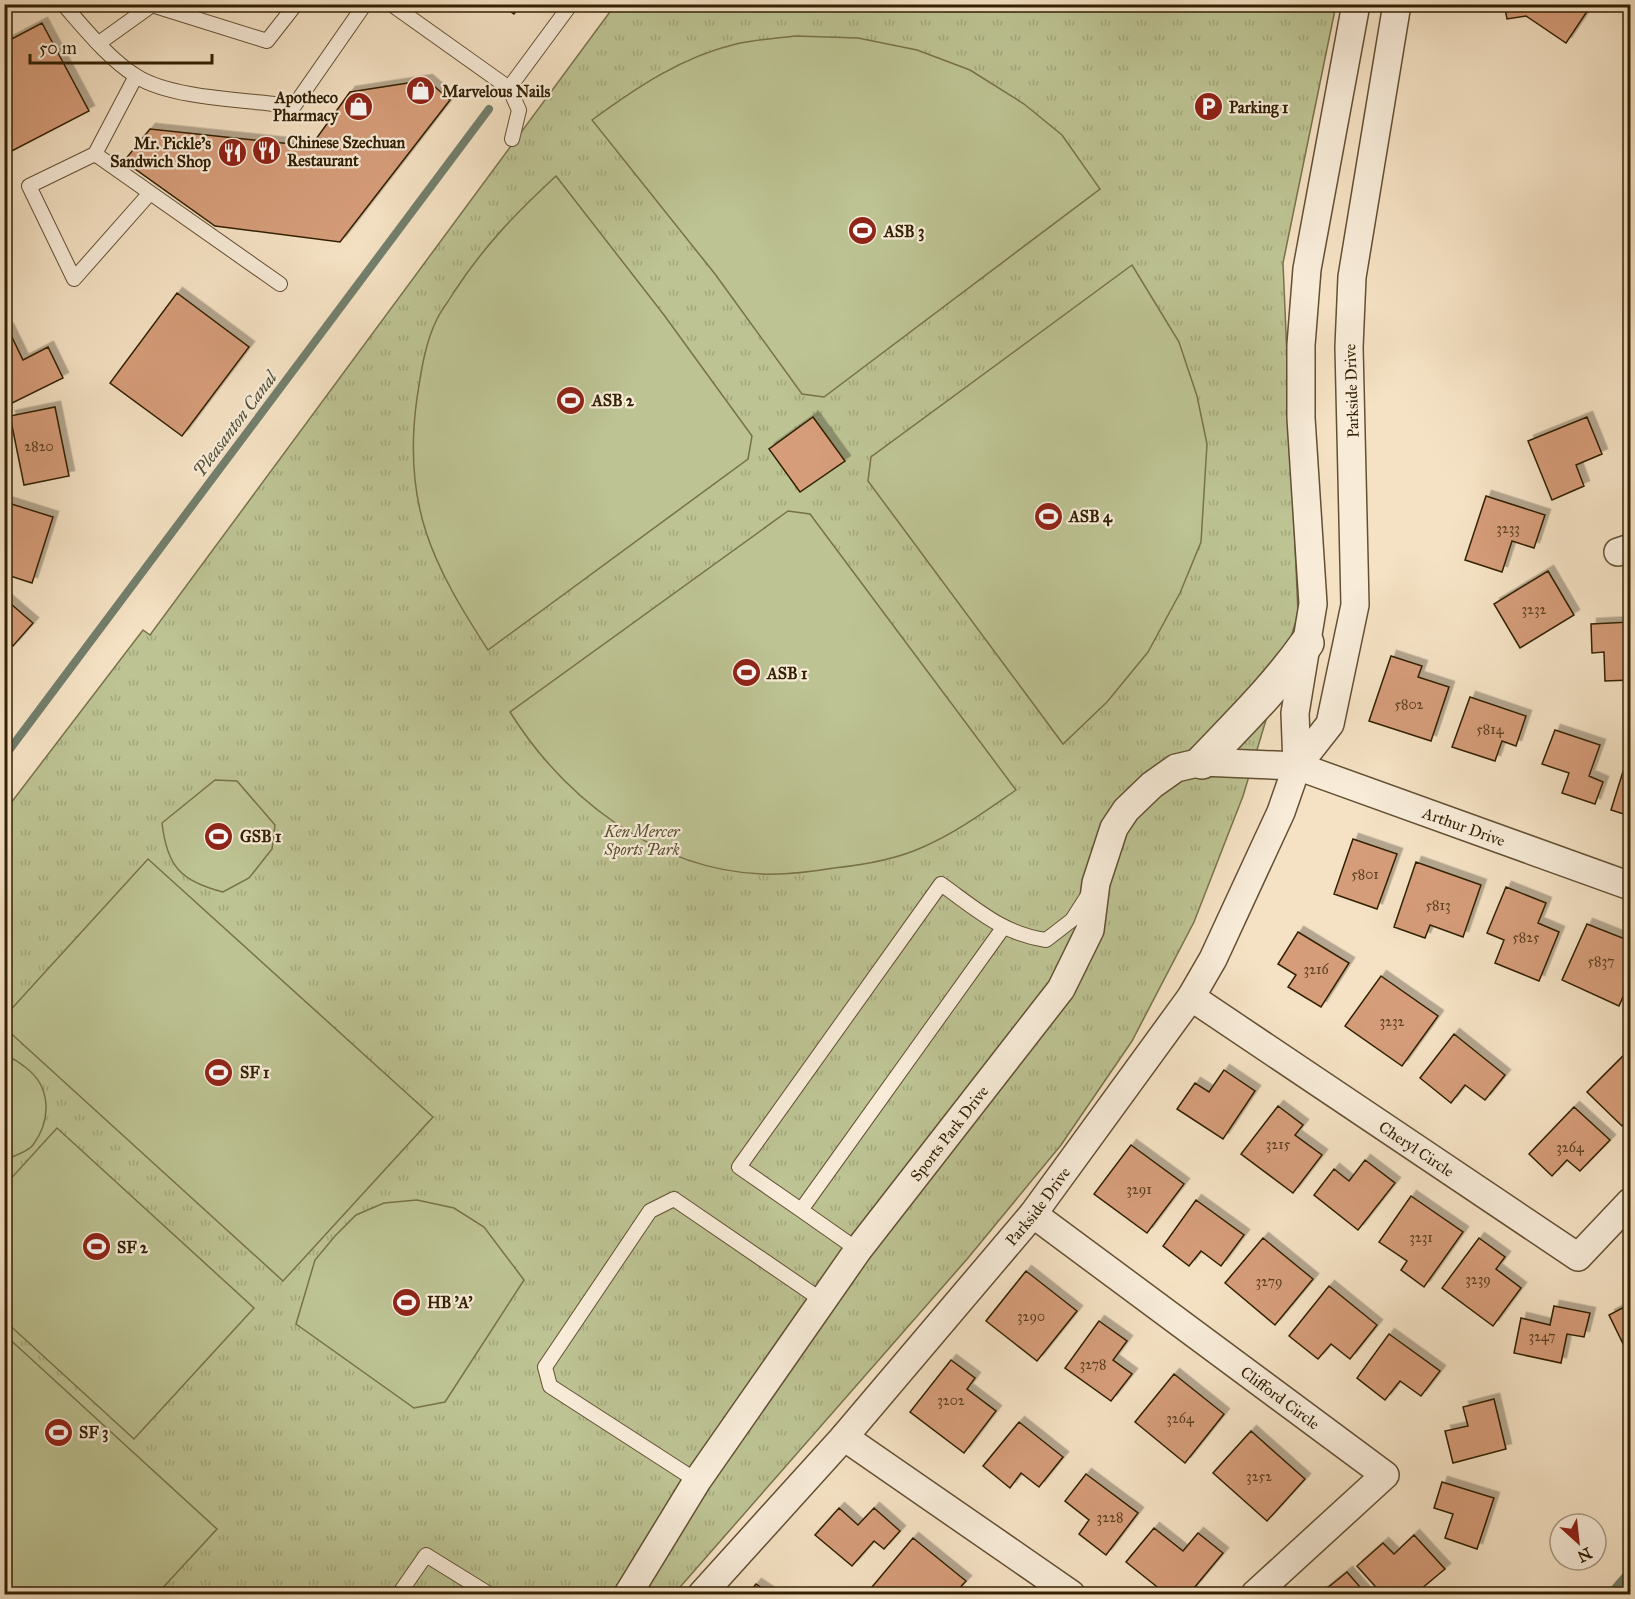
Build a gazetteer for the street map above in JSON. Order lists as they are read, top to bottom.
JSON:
{
  "streets": {
    "street": [
      "Parkside Drive",
      "Arthur Drive",
      "Sports Park Drive",
      "Cheryl Circle",
      "Clifford Circle"
    ]
  },
  "crossings": [
    ["Parkside Drive", "Arthur Drive"],
    ["Parkside Drive", "Sports Park Drive"],
    ["Parkside Drive", "Cheryl Circle"],
    ["Parkside Drive", "Clifford Circle"],
    ["Arthur Drive", "Sports Park Drive"]
  ],
  "water": ["Pleasanton Canal"],
  "parks": ["Ken Mercer Sports Park"],
  "places": {
    "shop": ["Marvelous Nails", "Apotheco Pharmacy"],
    "parking": ["Parking 1"],
    "restaurant": ["Chinese Szechuan Restaurant", "Mr. Pickle’s Sandwich Shop"],
    "sports": [
      "ASB 3",
      "ASB 2",
      "ASB 4",
      "ASB 1",
      "GSB 1",
      "SF 1",
      "SF 2",
      "HB 'A'",
      "SF 3"
    ]
  },
  "house_numbers": [
    "2820",
    "3233",
    "3232",
    "5802",
    "5814",
    "5801",
    "5813",
    "5825",
    "5837",
    "3216",
    "3232",
    "3215",
    "3264",
    "3291",
    "3231",
    "3239",
    "3279",
    "3290",
    "3247",
    "3278",
    "3202",
    "3264",
    "3252",
    "3228"
  ],
  "scale_bar": "50 m",
  "north": "bottom right"
}
